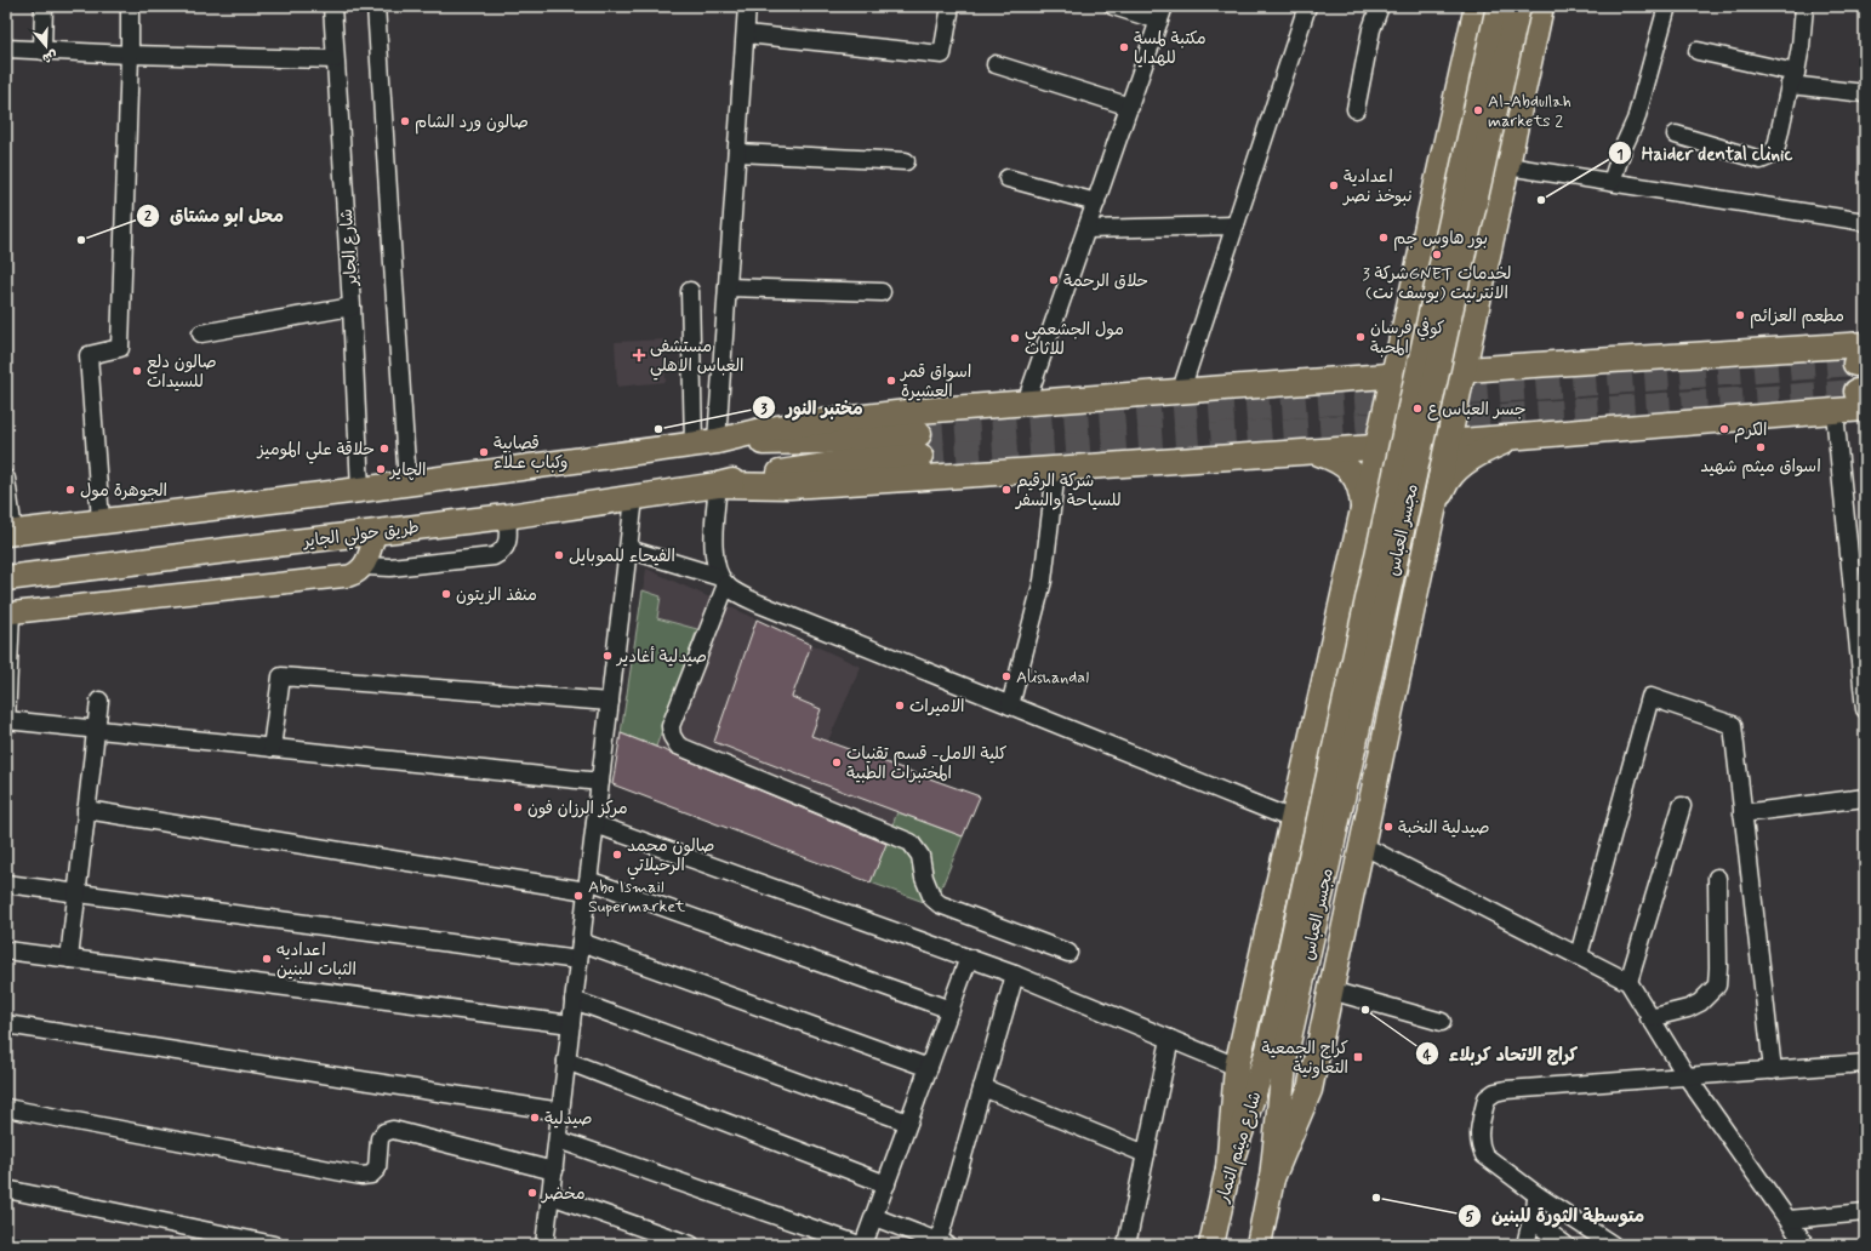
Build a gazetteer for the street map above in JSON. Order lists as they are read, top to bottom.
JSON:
{
  "streets": {
    "highway": ["مجسر العباس", "طريق حولي الجاير", "شارع ميثم التمار"],
    "street": ["شارع الجاير"]
  },
  "crossings": [
    ["مجسر العباس", "شارع ميثم التمار"]
  ],
  "places": {
    "other": [
      "مكتبة لمسة للهدايا",
      "Al-Abdullah markets 2",
      "صالون ورد الشام",
      "اعدادية نبوخذ نصر",
      "Haider dental clinic",
      "بور هاوس جم",
      "محل ابو مشتاق",
      "شركة 3GNET لخدمات الانترنيت (يوسف نت)",
      "حلاق الرحمة",
      "مطعم العزائم",
      "كوفي فرسان المحبة",
      "مول الجشعمي للاثاث",
      "صالون دلع للسيدات",
      "اسواق قمر العشيرة",
      "جسر العباس ع",
      "مختبر النور",
      "الكرم",
      "اسواق ميثم شهيد",
      "حلاقة علي الموميز",
      "قصابية وكباب عـلاء",
      "الچاير",
      "الجوهرة مول",
      "شركة الرقيم للسياحة والسفر",
      "الفيحاء للموبايل",
      "منفذ الزيتون",
      "صيدلية أغادير",
      "Alishandal",
      "الاميرات",
      "كلية الامل- قسم تقنيات المختبرات الطبية",
      "مركز الرزان فون",
      "صيدلية النخبة",
      "صالون محمد الرحيلاتي",
      "Abo Ismail Supermarket",
      "اعداديه الثبات للبنين",
      "كراج الاتحاد كربلاء",
      "صيدلية",
      "مخضر",
      "متوسطة الثورة للبنين"
    ],
    "health": ["مستشفى العباس الاهلي"],
    "transit": ["كراج الجمعية التعاونية"]
  },
  "north": "bottom"
}
